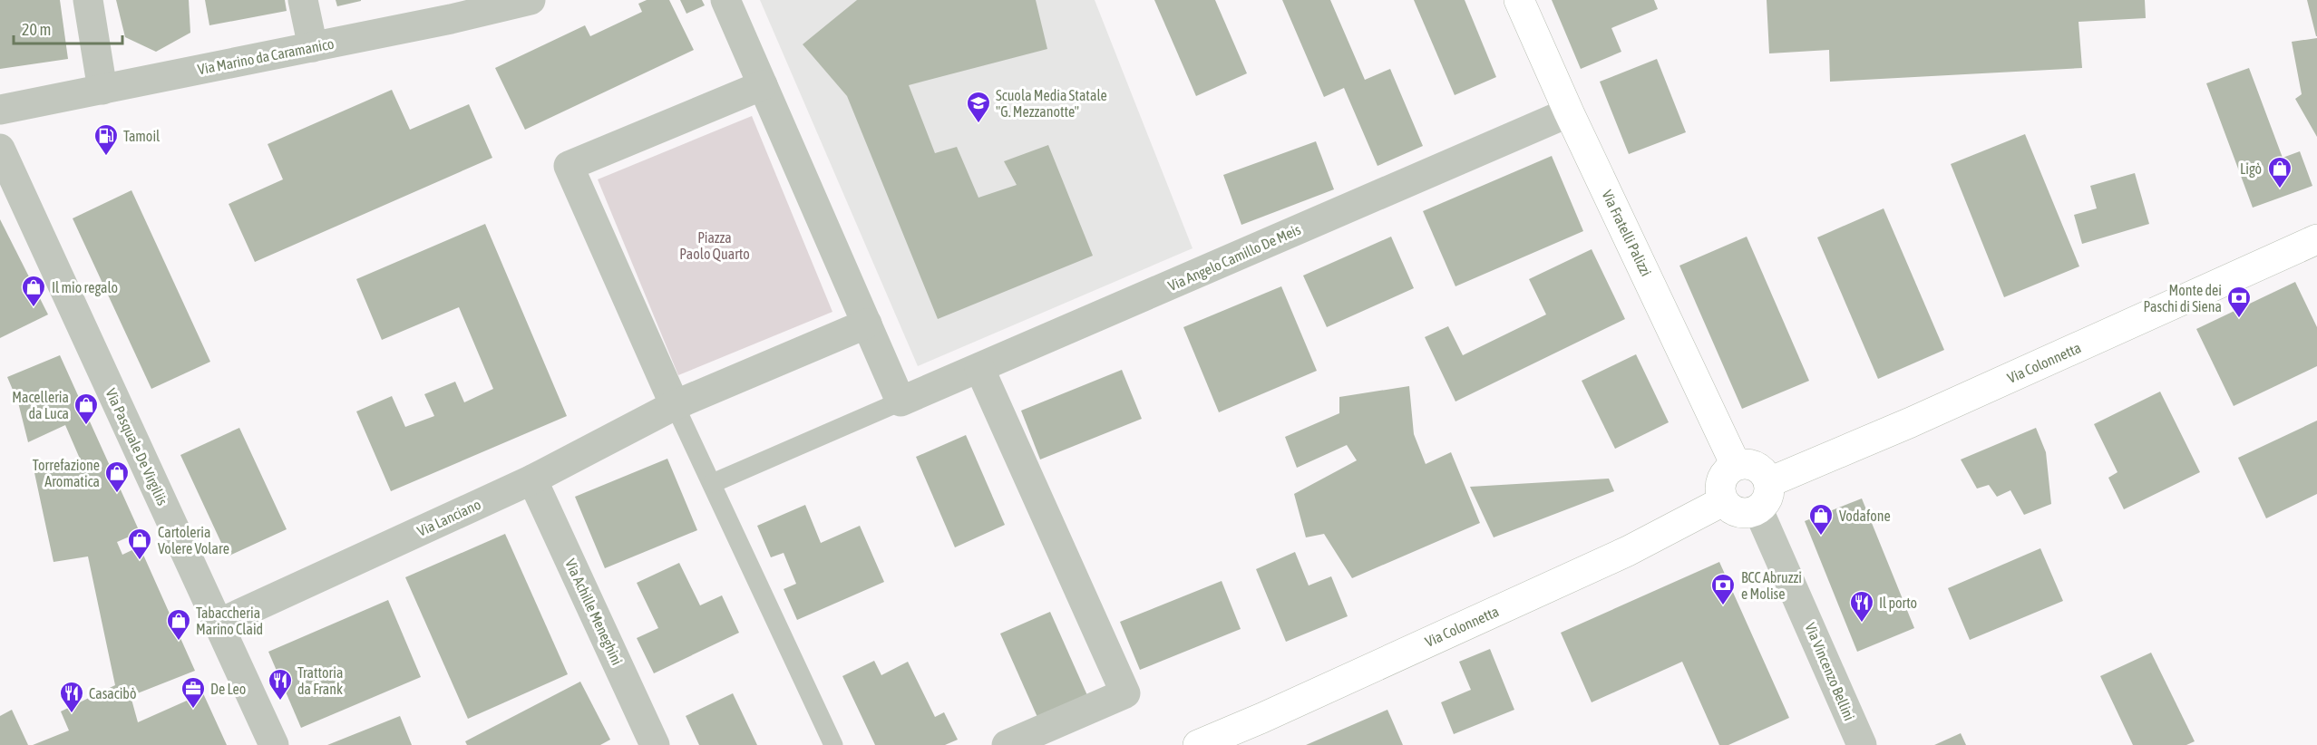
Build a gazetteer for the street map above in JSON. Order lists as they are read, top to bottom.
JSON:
{
  "streets": {
    "main road": ["Via Fratelli Palizzi", "Via Colonnetta"],
    "street": [
      "Via Marino da Caramanico",
      "Via Angelo Camillo De Meis",
      "Via Pasquale De Virgiliis",
      "Via Lanciano",
      "Via Achille Meneghini",
      "Via Vincenzo Bellini"
    ]
  },
  "crossings": [
    ["Via Fratelli Palizzi", "Via Angelo Camillo De Meis"],
    ["Via Fratelli Palizzi", "Via Colonnetta"],
    ["Via Fratelli Palizzi", "Via Vincenzo Bellini"],
    ["Via Colonnetta", "Via Vincenzo Bellini"],
    ["Via Pasquale De Virgiliis", "Via Lanciano"],
    ["Via Lanciano", "Via Achille Meneghini"]
  ],
  "parks": ["Piazza Paolo Quarto"],
  "places": {
    "school or university": ["Scuola Media Statale \"G. Mezzanotte\""],
    "fuel station": ["Tamoil"],
    "shop": [
      "Ligò",
      "Il mio regalo",
      "Macelleria da Luca",
      "Torrefazione Aromatica",
      "Vodafone",
      "Cartoleria Volere Volare",
      "Tabaccheria Marino Claid"
    ],
    "bank": ["Monte dei Paschi di Siena", "BCC Abruzzi e Molise"],
    "restaurant": ["Il porto", "Trattoria da Frank", "Casacibò"],
    "office": ["De Leo"]
  },
  "scale_bar": "20 m"
}
